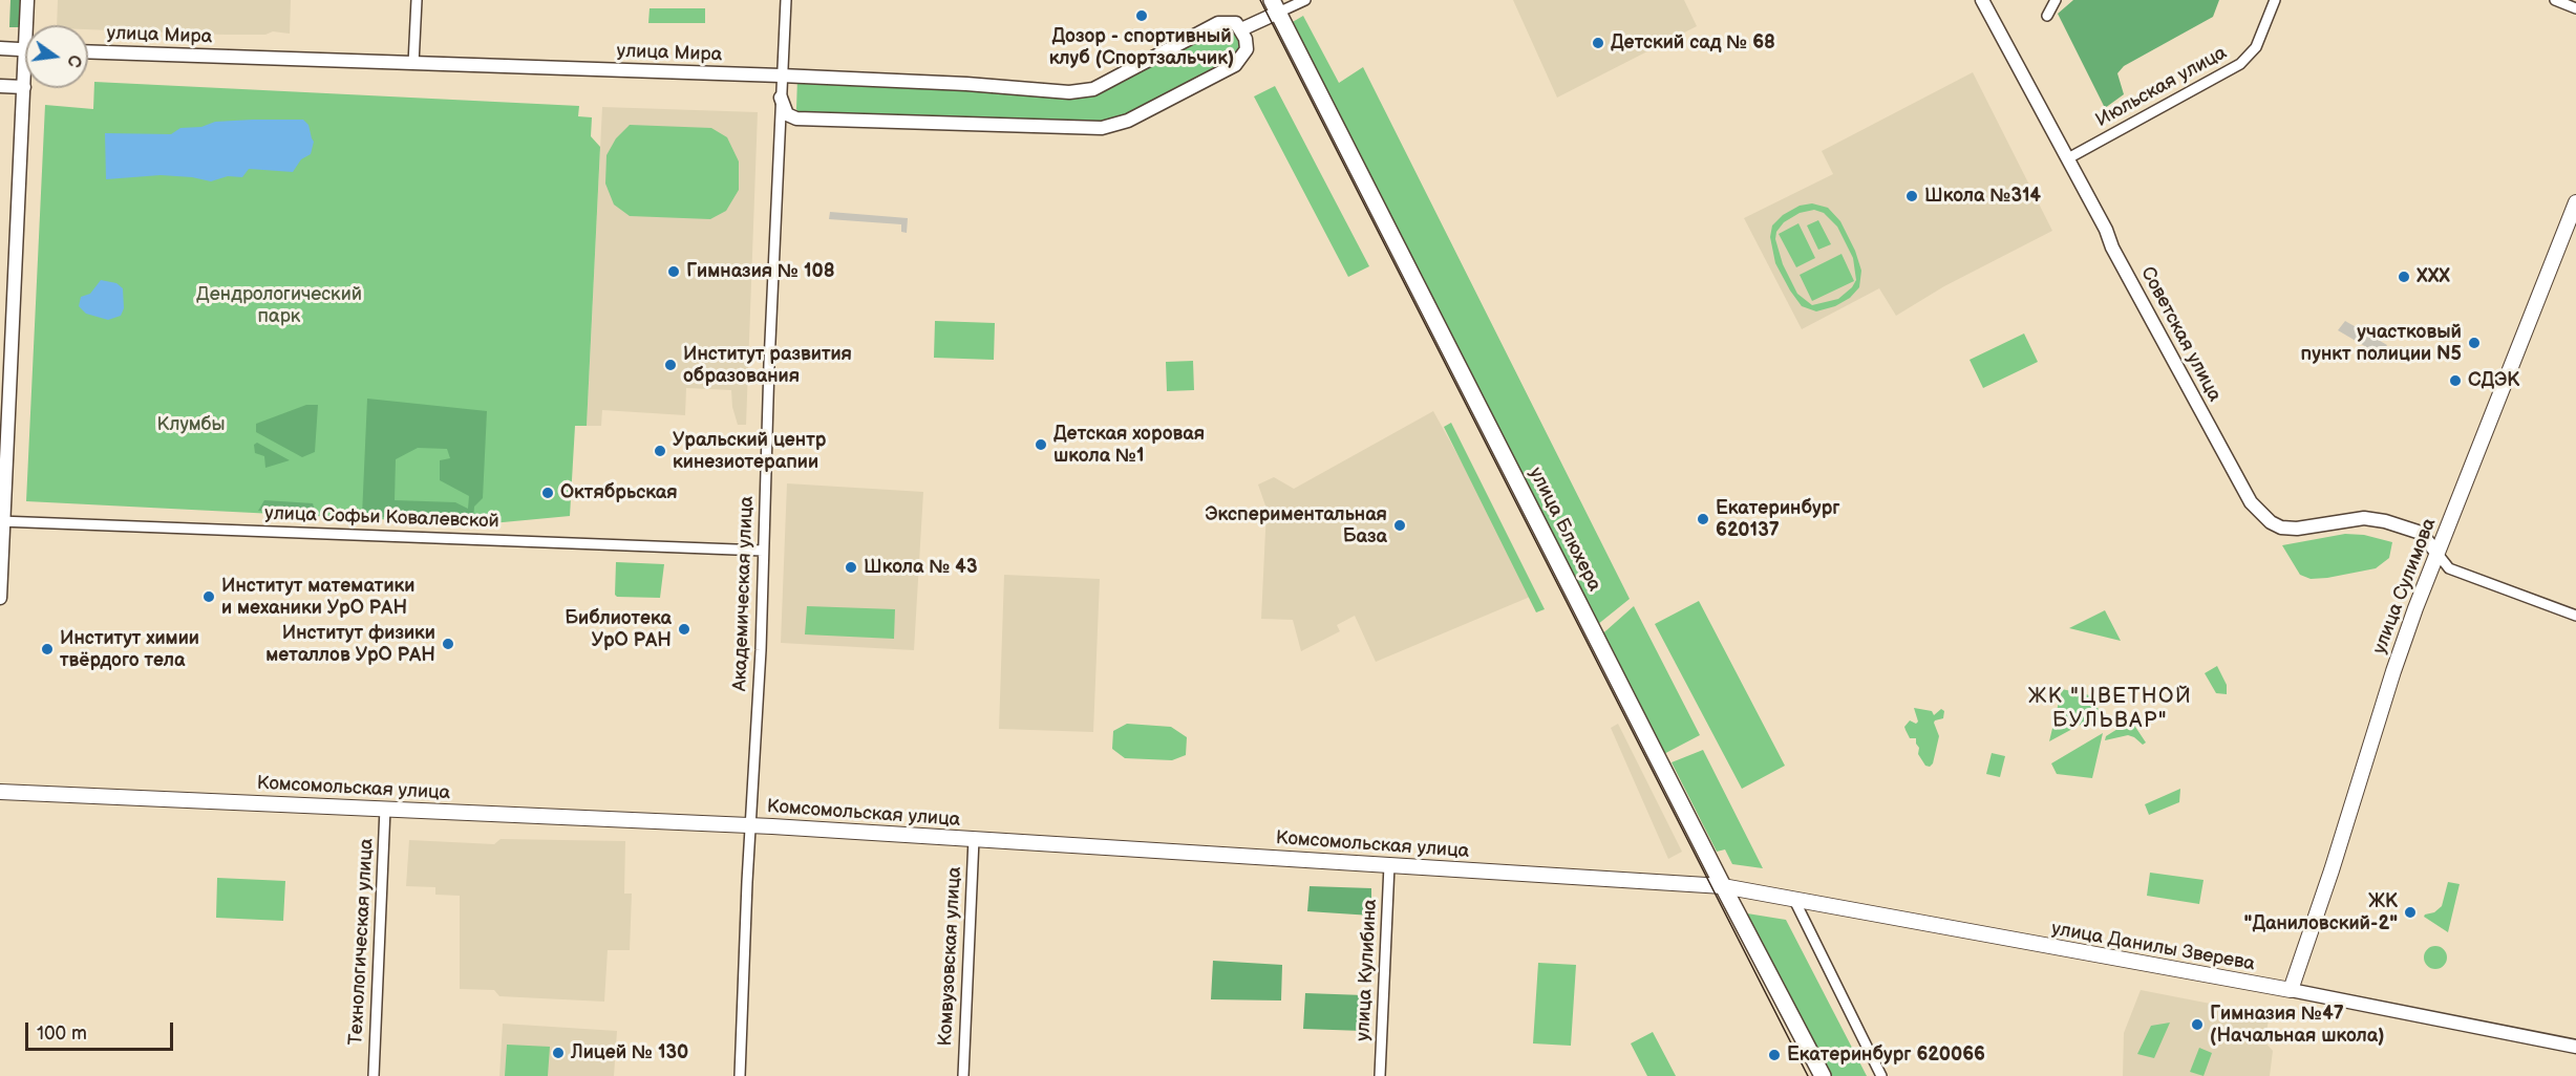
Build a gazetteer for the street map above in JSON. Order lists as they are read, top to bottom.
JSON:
{
  "streets": {
    "main road": [
      "улица Блюхера",
      "улица Сулимова",
      "Комсомольская улица",
      "улица Данилы Зверева"
    ],
    "street": [
      "улица Мира",
      "Июльская улица",
      "Советская улица",
      "улица Софьи Ковалевской",
      "Академическая улица",
      "Технологическая улица",
      "Комвузовская улица",
      "улица Кулибина"
    ]
  },
  "crossings": [
    ["улица Мира", "Академическая улица"],
    ["Июльская улица", "Советская улица"],
    ["Советская улица", "улица Сулимова"],
    ["улица Софьи Ковалевской", "Академическая улица"],
    ["улица Блюхера", "Комсомольская улица"],
    ["улица Блюхера", "улица Данилы Зверева"],
    ["улица Сулимова", "улица Данилы Зверева"],
    ["Академическая улица", "Комсомольская улица"],
    ["Комсомольская улица", "Технологическая улица"],
    ["Комсомольская улица", "улица Данилы Зверева"],
    ["Комсомольская улица", "Комвузовская улица"],
    ["Комсомольская улица", "улица Кулибина"]
  ],
  "districts": ["ЖК \"ЦВЕТНОЙ БУЛЬВАР\""],
  "parks": ["Дендрологический парк", "Клумбы"],
  "places": [
    "Дозор - спортивный клуб (Спортзальчик)",
    "Детский сад № 68",
    "Школа №314",
    "Гимназия № 108",
    "XXX",
    "участковый пункт полиции N5",
    "Институт развития образования",
    "СДЭК",
    "Детская хоровая школа №1",
    "Уральский центр кинезиотерапии",
    "Октябрьская",
    "Екатеринбург 620137",
    "Экспериментальная База",
    "Школа № 43",
    "Институт математики и механики УрО РАН",
    "Библиотека УрО РАН",
    "Институт физики металлов УрО РАН",
    "Институт химии твёрдого тела",
    "ЖК \"Даниловский-2\"",
    "Гимназия №47 (Начальная школа)",
    "Лицей № 130",
    "Екатеринбург 620066"
  ],
  "scale_bar": "100 m",
  "north": "right"
}
